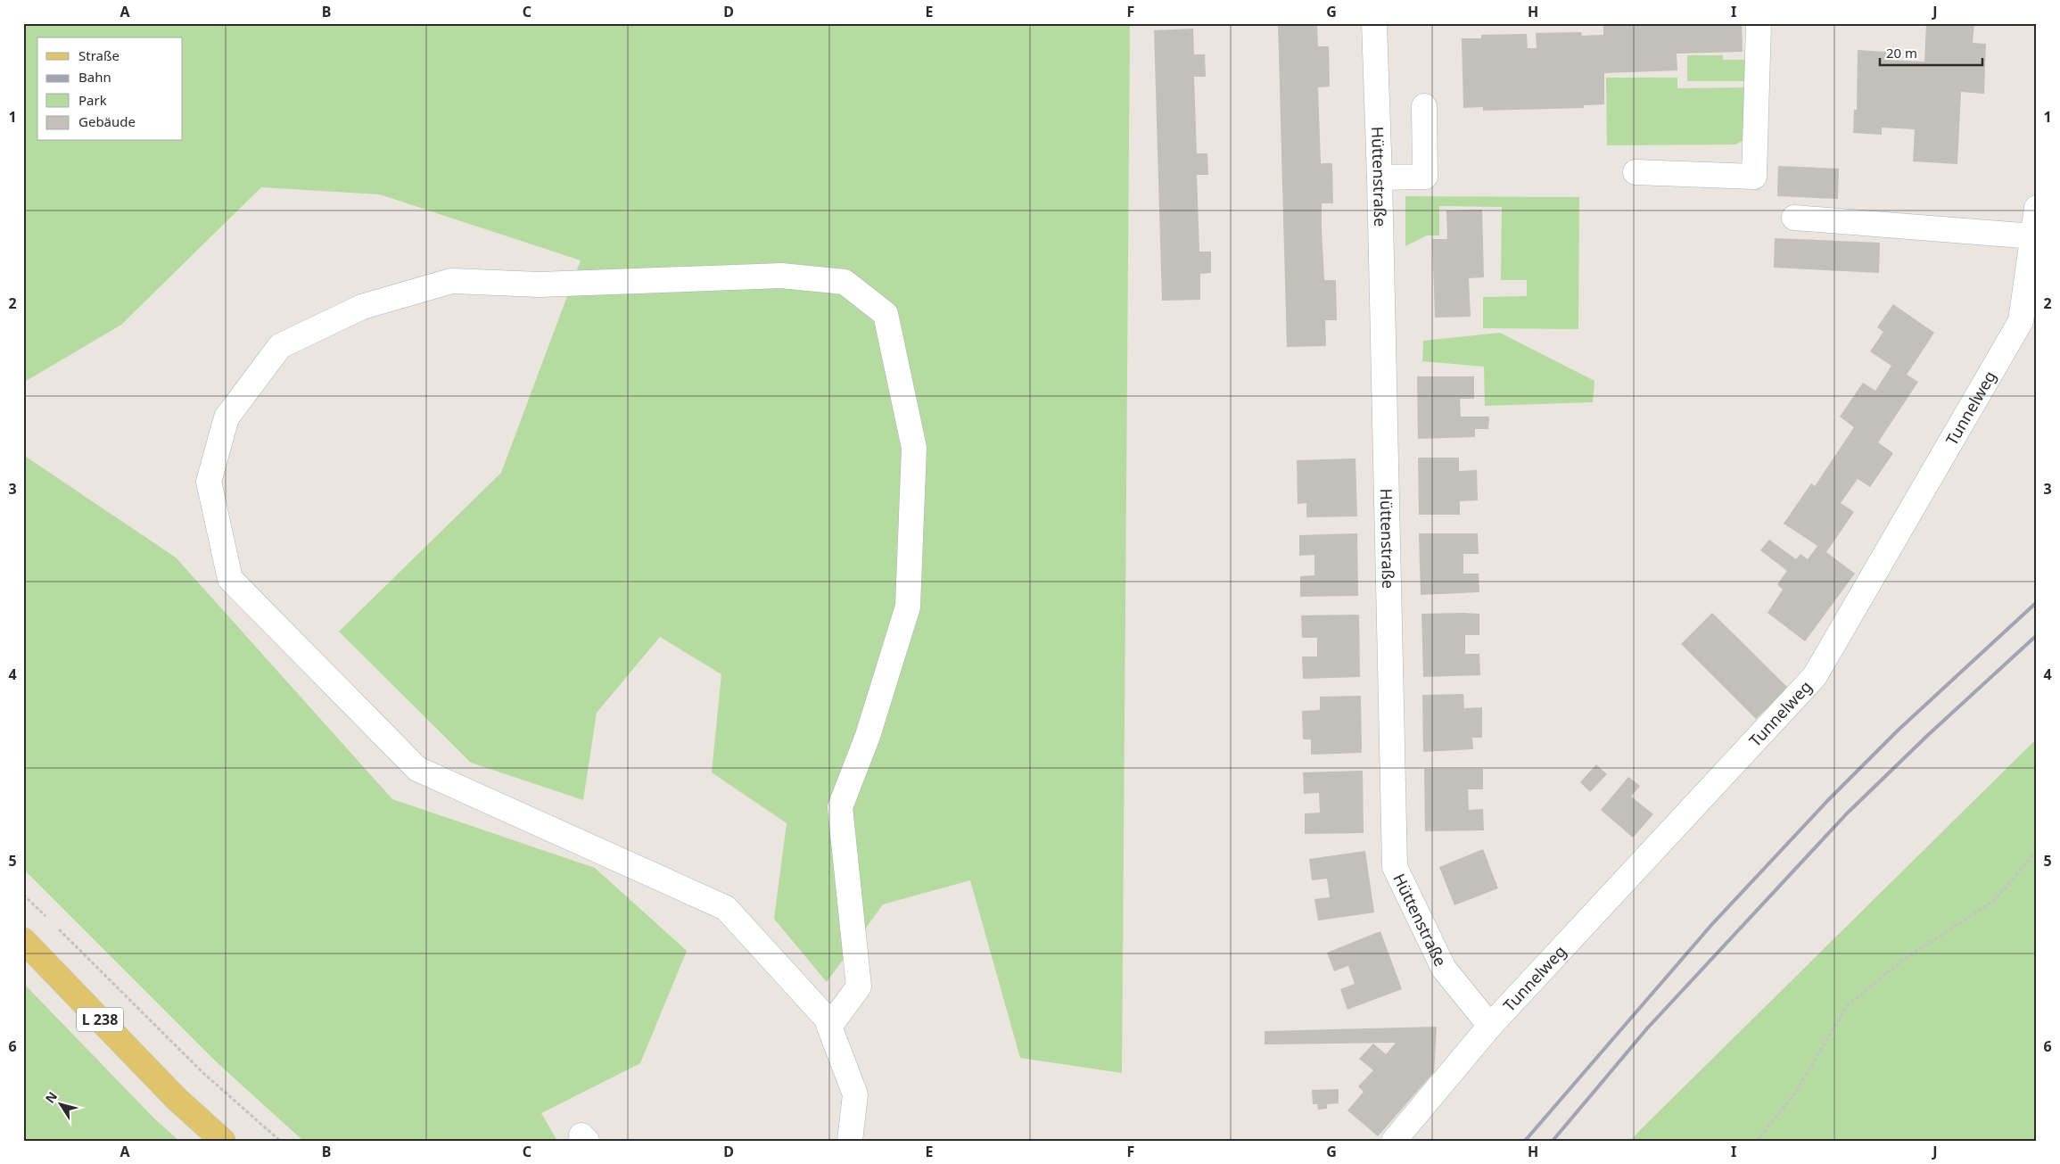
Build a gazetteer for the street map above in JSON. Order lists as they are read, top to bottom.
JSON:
{
  "streets": {
    "main road": ["L 238"],
    "street": ["Hüttenstraße", "Tunnelweg"]
  },
  "crossings": [
    ["Hüttenstraße", "Tunnelweg"]
  ],
  "legend": [
    "Straße",
    "Bahn",
    "Park",
    "Gebäude"
  ],
  "scale_bar": "20 m",
  "north": "top left",
  "grid": {
    "columns": [
      "A",
      "B",
      "C",
      "D",
      "E",
      "F",
      "G",
      "H",
      "I",
      "J"
    ],
    "rows": [
      "1",
      "2",
      "3",
      "4",
      "5",
      "6"
    ]
  }
}
